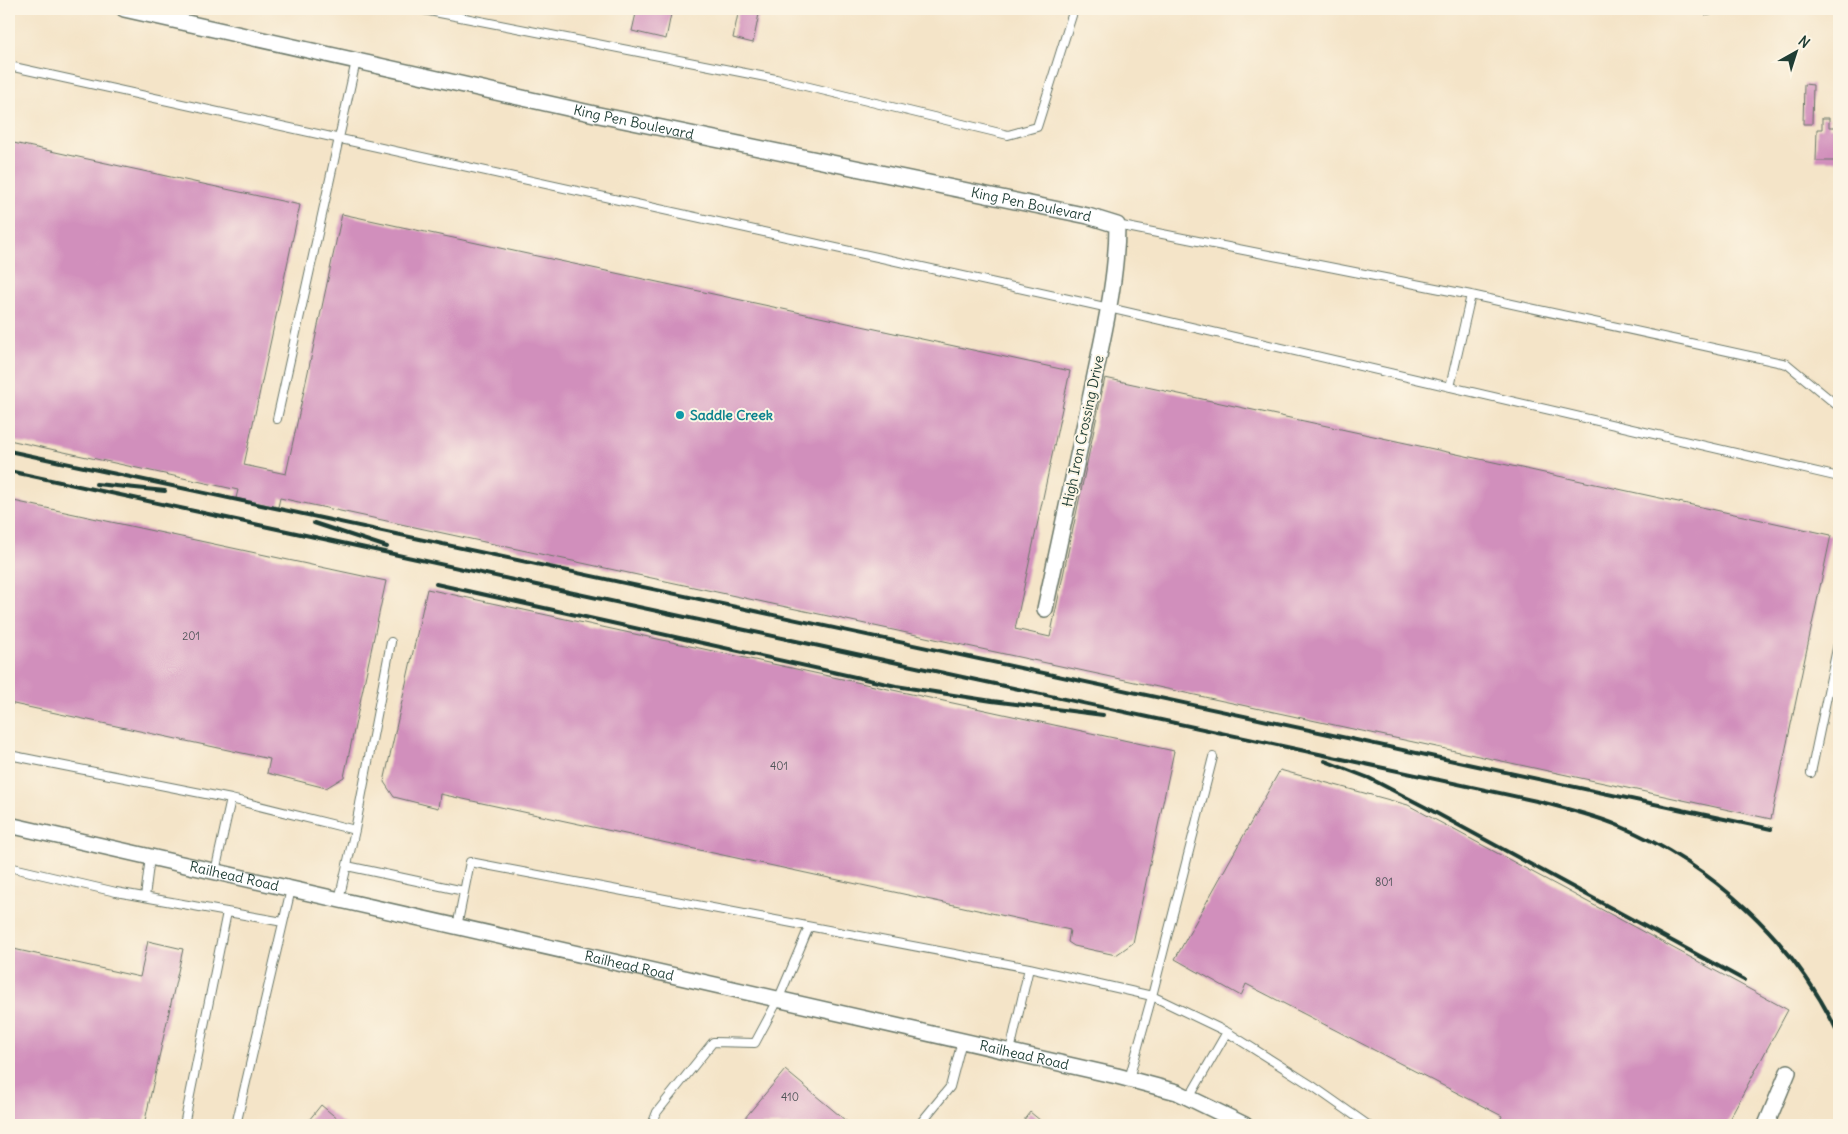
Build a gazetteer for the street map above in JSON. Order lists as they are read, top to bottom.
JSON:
{
  "streets": {
    "street": ["King Pen Boulevard", "High Iron Crossing Drive", "Railhead Road"]
  },
  "crossings": [
    ["King Pen Boulevard", "High Iron Crossing Drive"]
  ],
  "places": ["Saddle Creek"],
  "house_numbers": [
    "201",
    "401",
    "801",
    "410"
  ],
  "north": "top right"
}
